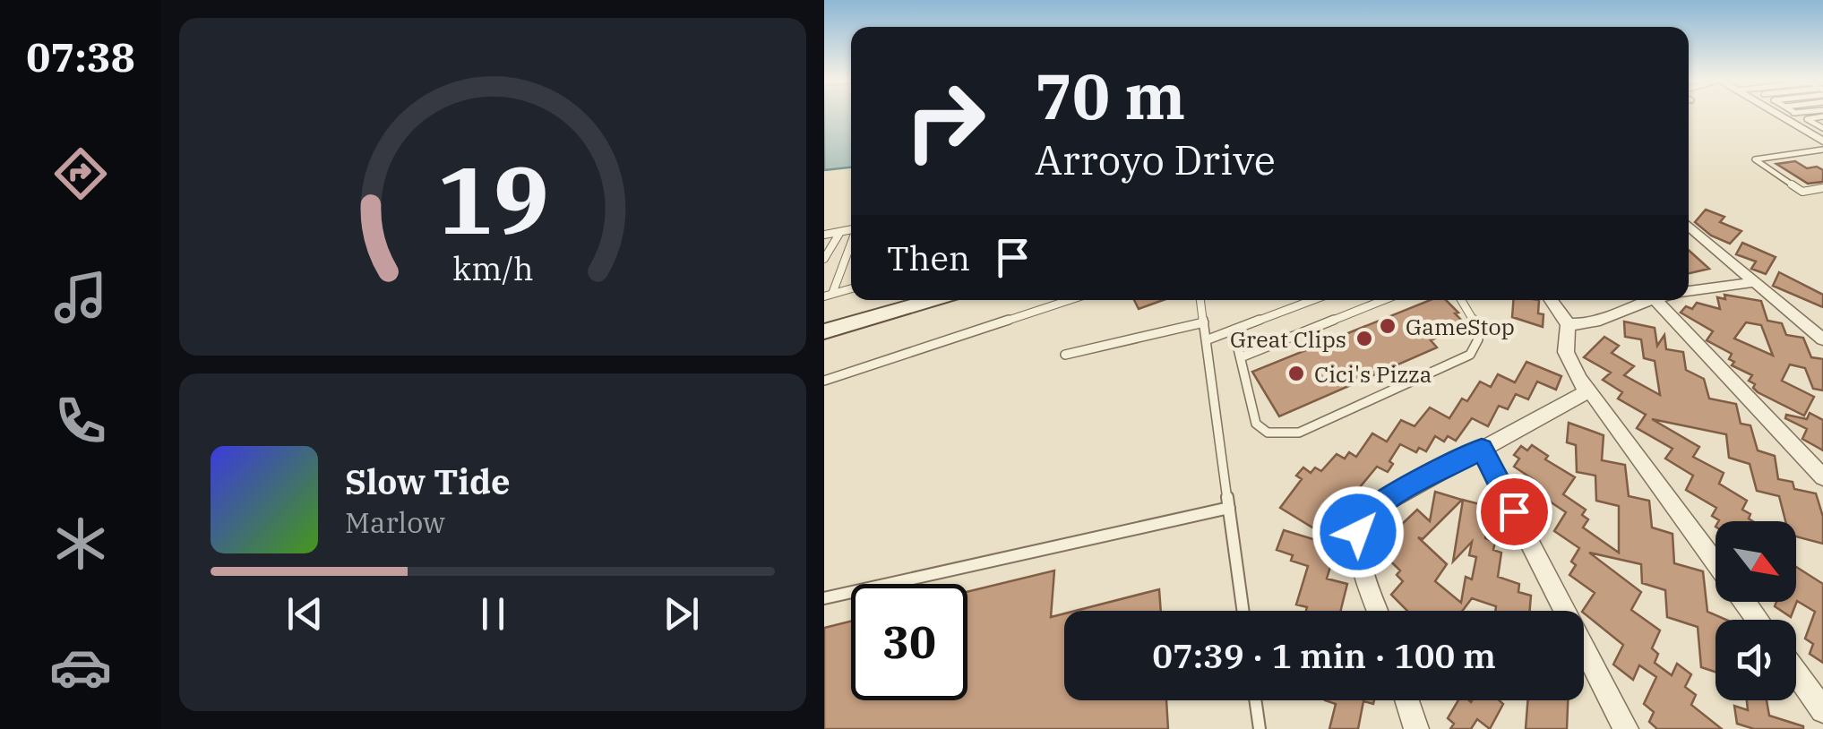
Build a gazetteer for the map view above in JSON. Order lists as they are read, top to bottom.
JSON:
{
  "places": ["GameStop", "Great Clips", "Cici's Pizza"],
  "north": "bottom right",
  "page": {
    "tabs": "07:38",
    "turn": ["70 m", "Arroyo Drive"],
    "then": "Then",
    "song": ["Slow Tide", "Marlow"],
    "limit": "30",
    "trip": "07:39 · 1 min · 100 m",
    "gauge": ["19", "km/h"]
  }
}
